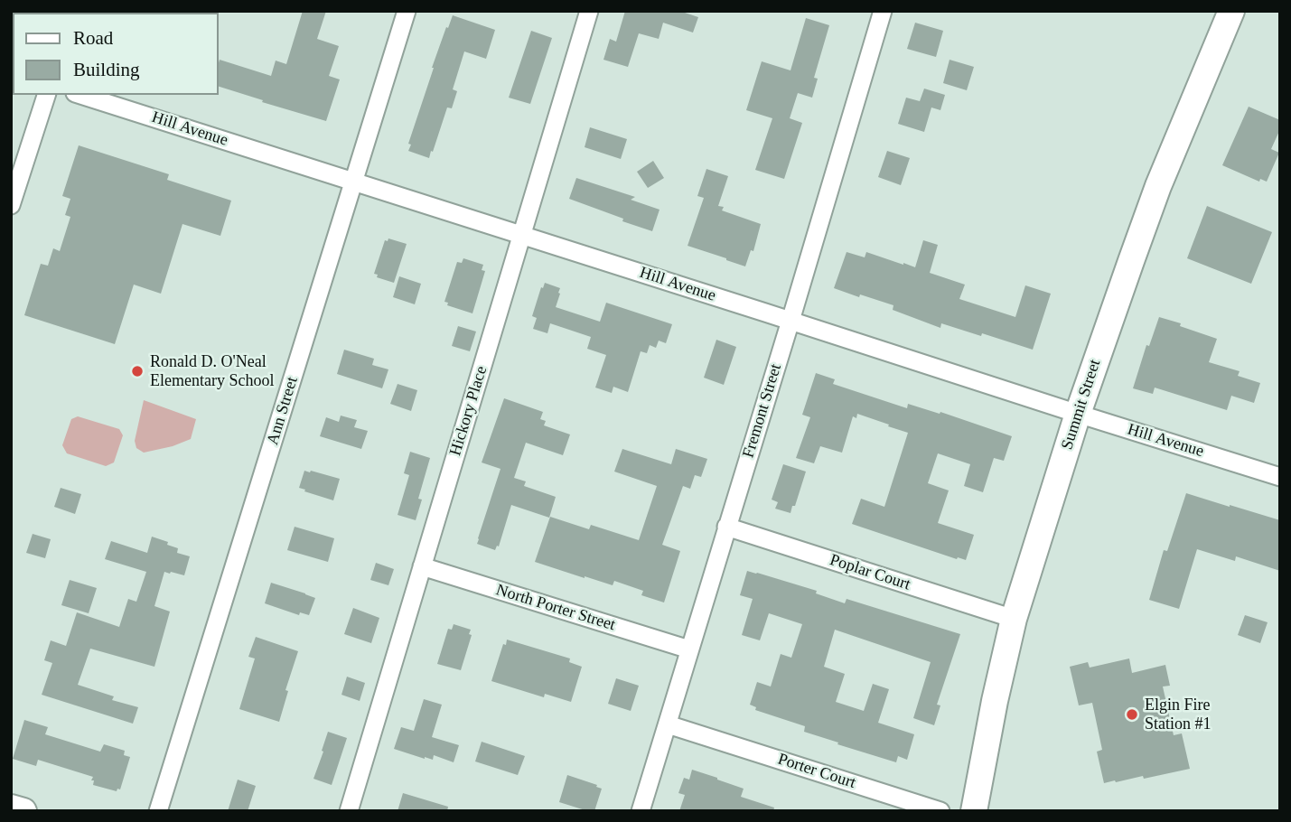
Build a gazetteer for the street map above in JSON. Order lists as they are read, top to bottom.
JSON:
{
  "streets": {
    "main road": ["Summit Street"],
    "street": [
      "Hill Avenue",
      "Ann Street",
      "Hickory Place",
      "Fremont Street",
      "Poplar Court",
      "North Porter Street",
      "Porter Court"
    ]
  },
  "crossings": [
    ["Hill Avenue", "Summit Street"],
    ["Hill Avenue", "Ann Street"],
    ["Hill Avenue", "Hickory Place"],
    ["Hill Avenue", "Fremont Street"],
    ["Summit Street", "Poplar Court"],
    ["Hickory Place", "North Porter Street"],
    ["Fremont Street", "Poplar Court"],
    ["Fremont Street", "North Porter Street"],
    ["Fremont Street", "Porter Court"]
  ],
  "places": ["Ronald D. O'Neal Elementary School", "Elgin Fire Station #1"],
  "legend": ["Road", "Building"]
}
